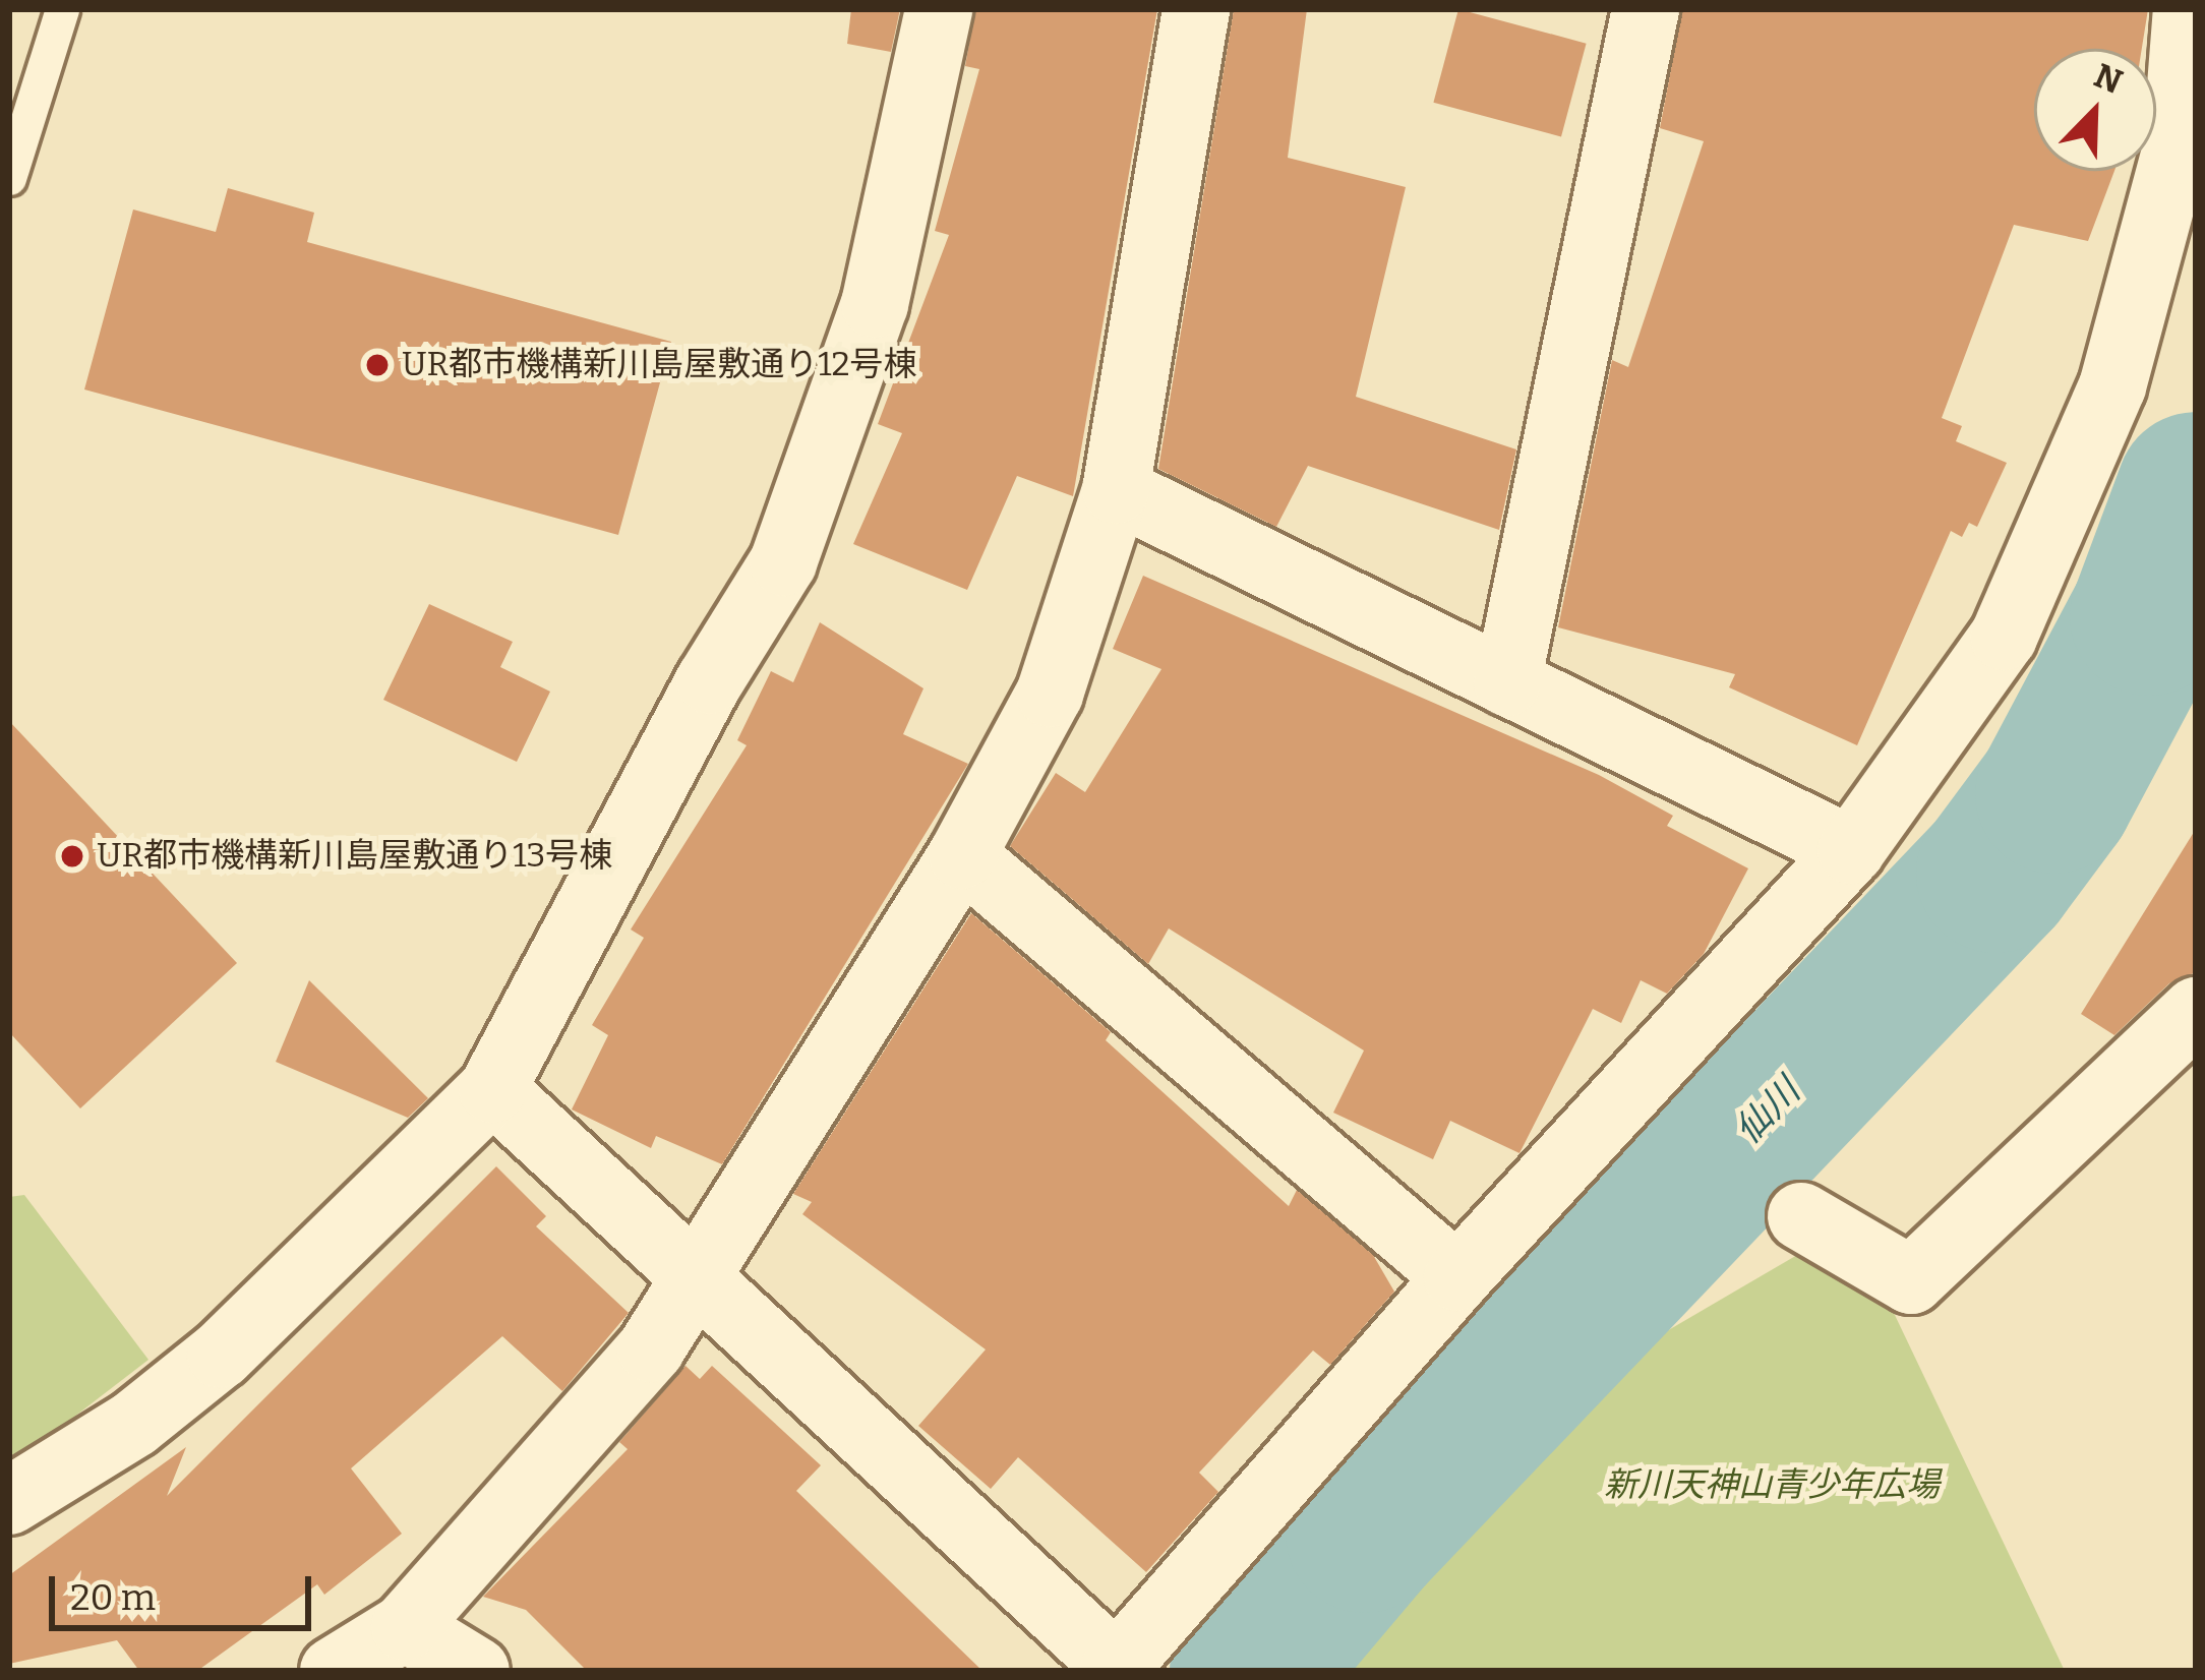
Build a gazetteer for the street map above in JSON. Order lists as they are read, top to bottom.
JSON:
{
  "water": ["仙川"],
  "parks": ["新川天神山青少年広場"],
  "places": ["UR都市機構新川島屋敷通り12号棟", "UR都市機構新川島屋敷通り13号棟"],
  "scale_bar": "20 m",
  "north": "top right"
}
